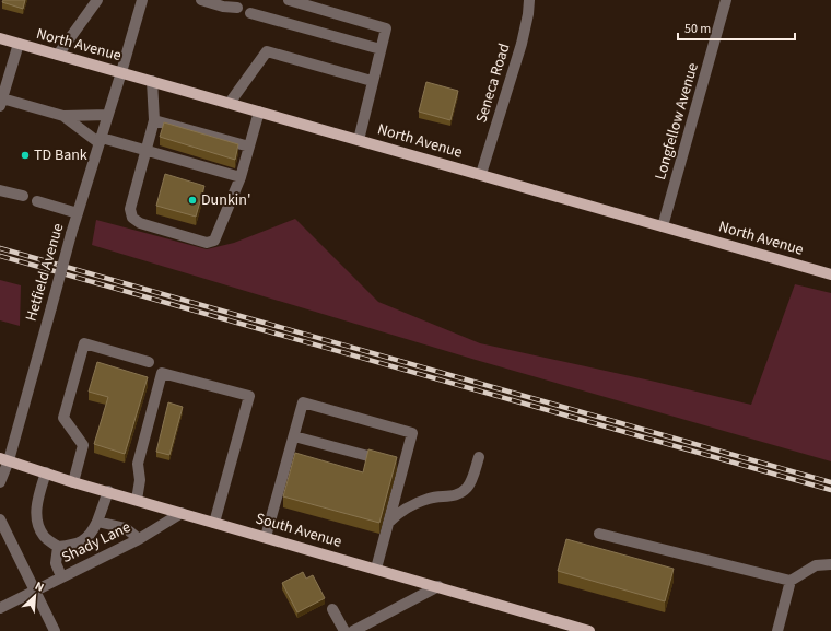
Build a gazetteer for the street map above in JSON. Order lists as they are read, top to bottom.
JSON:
{
  "streets": {
    "main road": ["North Avenue", "South Avenue"],
    "street": [
      "Seneca Road",
      "Longfellow Avenue",
      "Hetfield Avenue",
      "Shady Lane"
    ]
  },
  "crossings": [
    ["North Avenue", "Seneca Road"],
    ["North Avenue", "Longfellow Avenue"],
    ["North Avenue", "Hetfield Avenue"],
    ["Hetfield Avenue", "South Avenue"],
    ["South Avenue", "Shady Lane"]
  ],
  "places": ["TD Bank", "Dunkin'"],
  "scale_bar": "50 m",
  "north": "top right"
}
